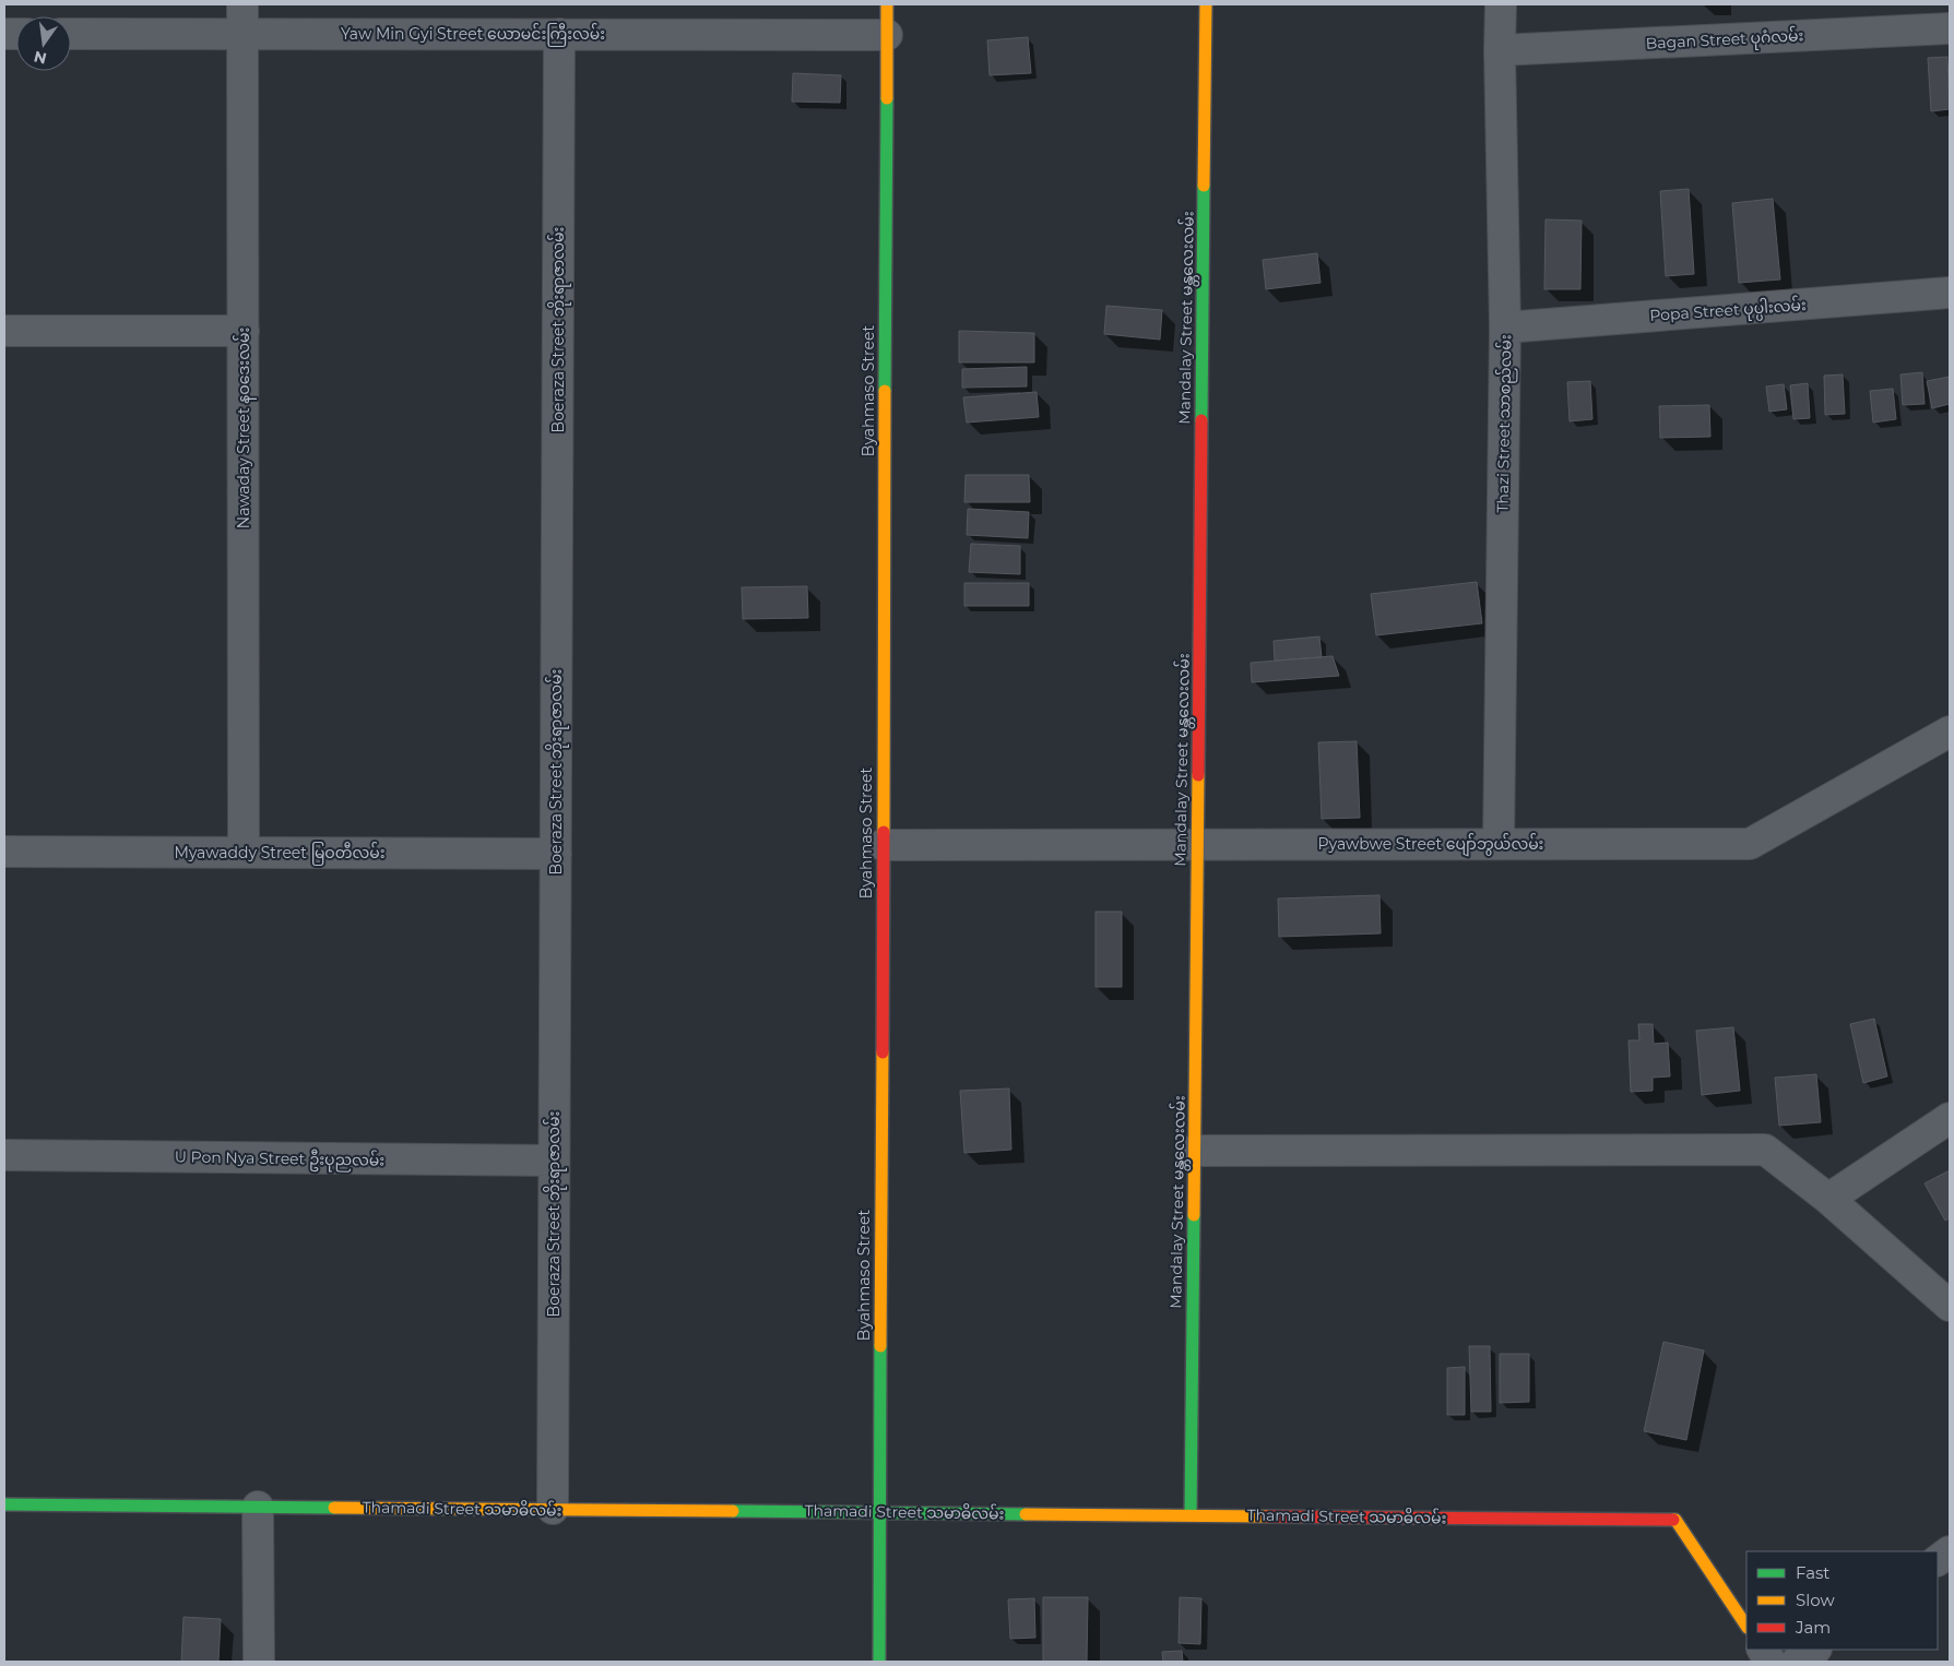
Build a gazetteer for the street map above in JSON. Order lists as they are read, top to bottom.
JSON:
{
  "streets": {
    "street": [
      "Yaw Min Gyi Street ယောမင်းကြီးလမ်း",
      "Bagan Street ပုဂံလမ်း",
      "Popa Street ပုပ္ပါးလမ်း",
      "Mandalay Street မန္တလေးလမ်း",
      "Boeraza Street ဘိုးရာဇာလမ်း",
      "Byahmaso Street",
      "Thazi Street သာစည်လမ်း",
      "Nawaday Street နဝဒေးလမ်း",
      "Pyawbwe Street ပျော်ဘွယ်လမ်း",
      "Myawaddy Street မြဝတီလမ်း",
      "U Pon Nya Street ဦးပုညလမ်း",
      "Thamadi Street သမာဓိလမ်း"
    ]
  },
  "crossings": [
    ["Yaw Min Gyi Street ယောမင်းကြီးလမ်း", "Boeraza Street ဘိုးရာဇာလမ်း"],
    ["Yaw Min Gyi Street ယောမင်းကြီးလမ်း", "Byahmaso Street"],
    ["Yaw Min Gyi Street ယောမင်းကြီးလမ်း", "Nawaday Street နဝဒေးလမ်း"],
    ["Bagan Street ပုဂံလမ်း", "Thazi Street သာစည်လမ်း"],
    ["Popa Street ပုပ္ပါးလမ်း", "Thazi Street သာစည်လမ်း"],
    ["Mandalay Street မန္တလေးလမ်း", "Pyawbwe Street ပျော်ဘွယ်လမ်း"],
    ["Mandalay Street မန္တလေးလမ်း", "Thamadi Street သမာဓိလမ်း"],
    ["Boeraza Street ဘိုးရာဇာလမ်း", "Myawaddy Street မြဝတီလမ်း"],
    ["Boeraza Street ဘိုးရာဇာလမ်း", "U Pon Nya Street ဦးပုညလမ်း"],
    ["Boeraza Street ဘိုးရာဇာလမ်း", "Thamadi Street သမာဓိလမ်း"],
    ["Byahmaso Street", "Pyawbwe Street ပျော်ဘွယ်လမ်း"],
    ["Byahmaso Street", "Thamadi Street သမာဓိလမ်း"],
    ["Thazi Street သာစည်လမ်း", "Pyawbwe Street ပျော်ဘွယ်လမ်း"],
    ["Nawaday Street နဝဒေးလမ်း", "Myawaddy Street မြဝတီလမ်း"]
  ],
  "legend": ["Fast", "Slow", "Jam"],
  "north": "bottom"
}
